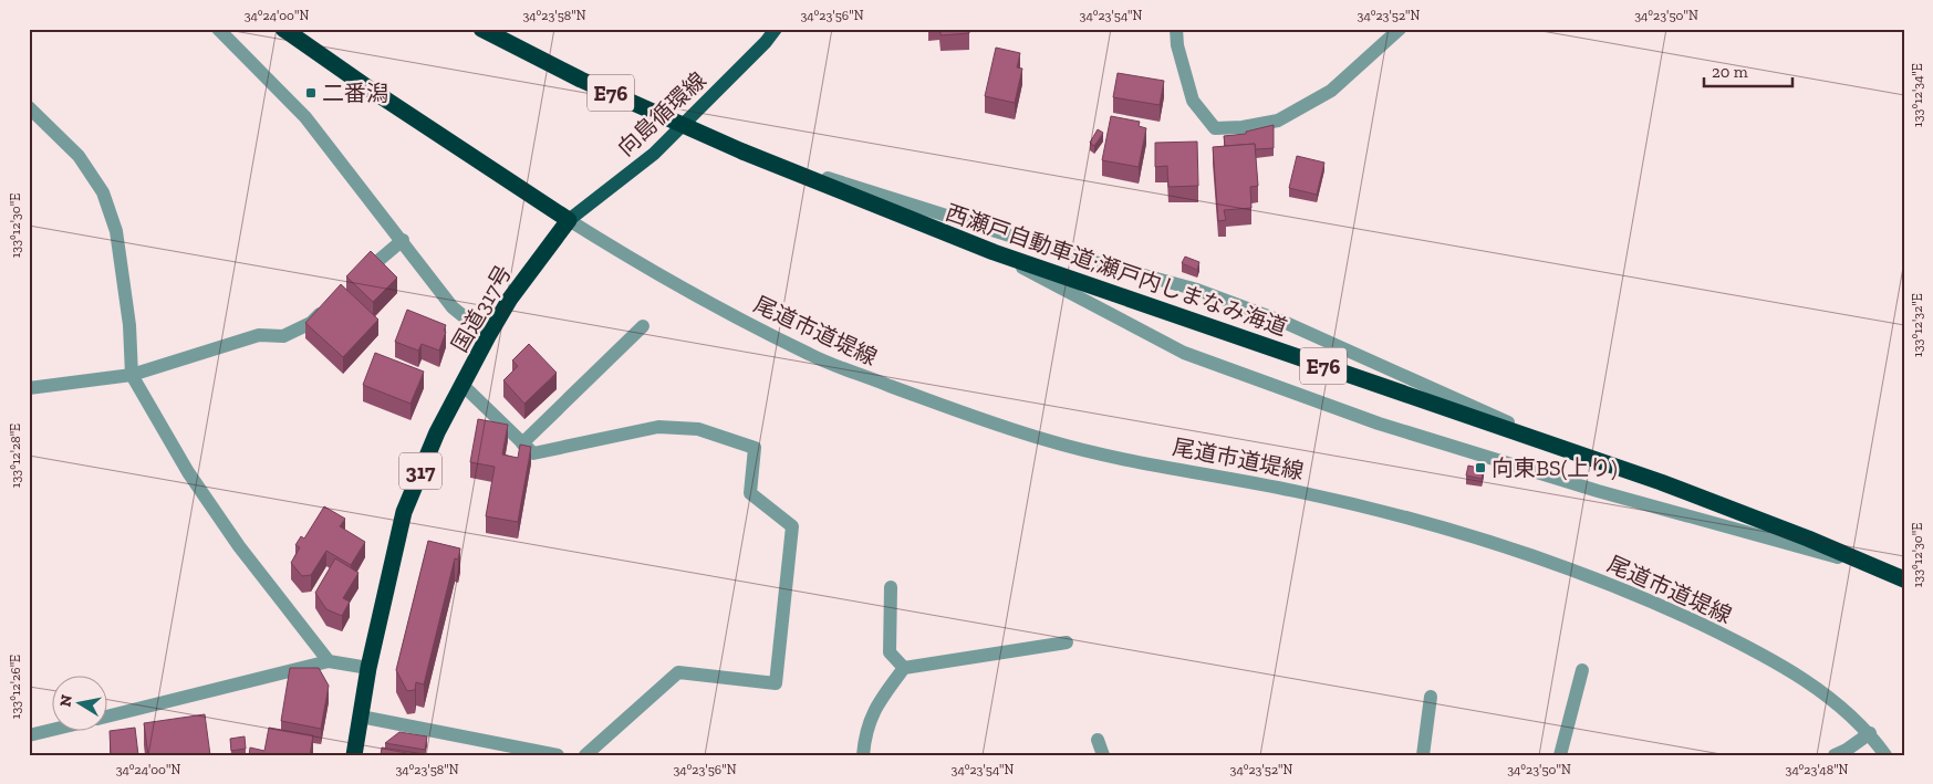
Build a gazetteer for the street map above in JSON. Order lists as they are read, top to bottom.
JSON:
{
  "streets": {
    "highway": [
      "E76",
      "西瀬戸自動車道;瀬戸内しまなみ海道",
      "国道317号",
      "317"
    ],
    "main road": ["向島循環線"],
    "street": ["尾道市道堤線"]
  },
  "crossings": [
    ["向島循環線", "国道317号"],
    ["向島循環線", "尾道市道堤線"],
    ["国道317号", "尾道市道堤線"]
  ],
  "places": {
    "transit": ["二番潟", "向東BS(上り)"]
  },
  "scale_bar": "20 m",
  "north": "left",
  "coordinates": [
    "34°24'00\"N",
    "34°23'58\"N",
    "34°23'56\"N",
    "34°23'54\"N",
    "34°23'52\"N",
    "34°23'50\"N",
    "133°12'34\"E",
    "133°12'30\"E",
    "133°12'32\"E",
    "133°12'28\"E",
    "133°12'26\"E",
    "34°23'48\"N"
  ]
}
